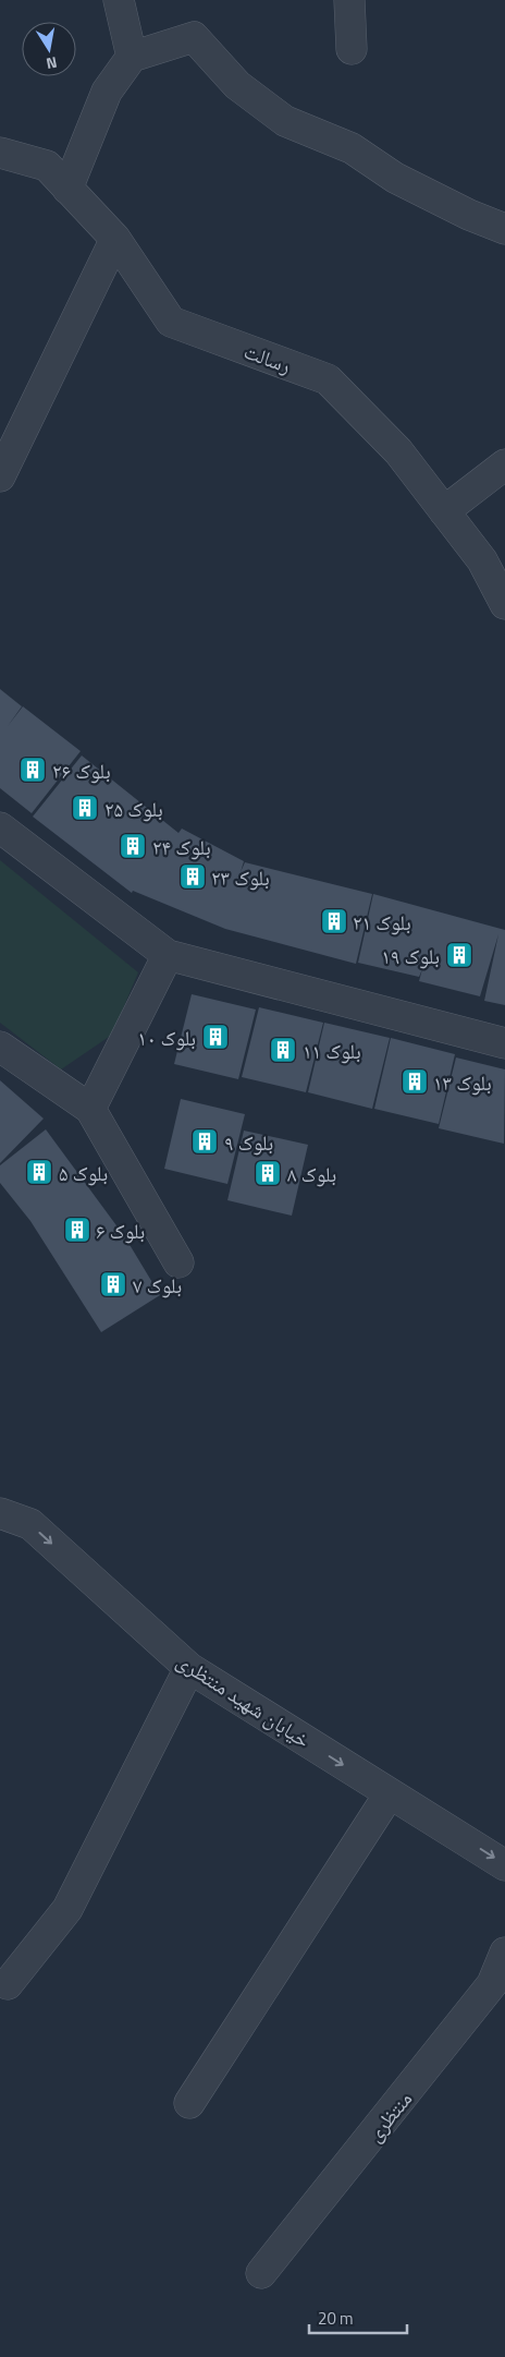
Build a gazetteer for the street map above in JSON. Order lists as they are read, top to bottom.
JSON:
{
  "streets": {
    "street": ["رسالت", "خیابان شهید منتظری", "منتظری"]
  },
  "one_way": ["خیابان شهید منتظری"],
  "places": {
    "building": [
      "بلوک ۲۶",
      "بلوک ۲۵",
      "بلوک ۲۴",
      "بلوک ۲۳",
      "بلوک ۲۱",
      "بلوک ۱۹",
      "بلوک ۱۰",
      "بلوک ۱۱",
      "بلوک ۱۳",
      "بلوک ۹",
      "بلوک ۵",
      "بلوک ۸",
      "بلوک ۶",
      "بلوک ۷"
    ]
  },
  "scale_bar": "20 m",
  "north": "bottom"
}
